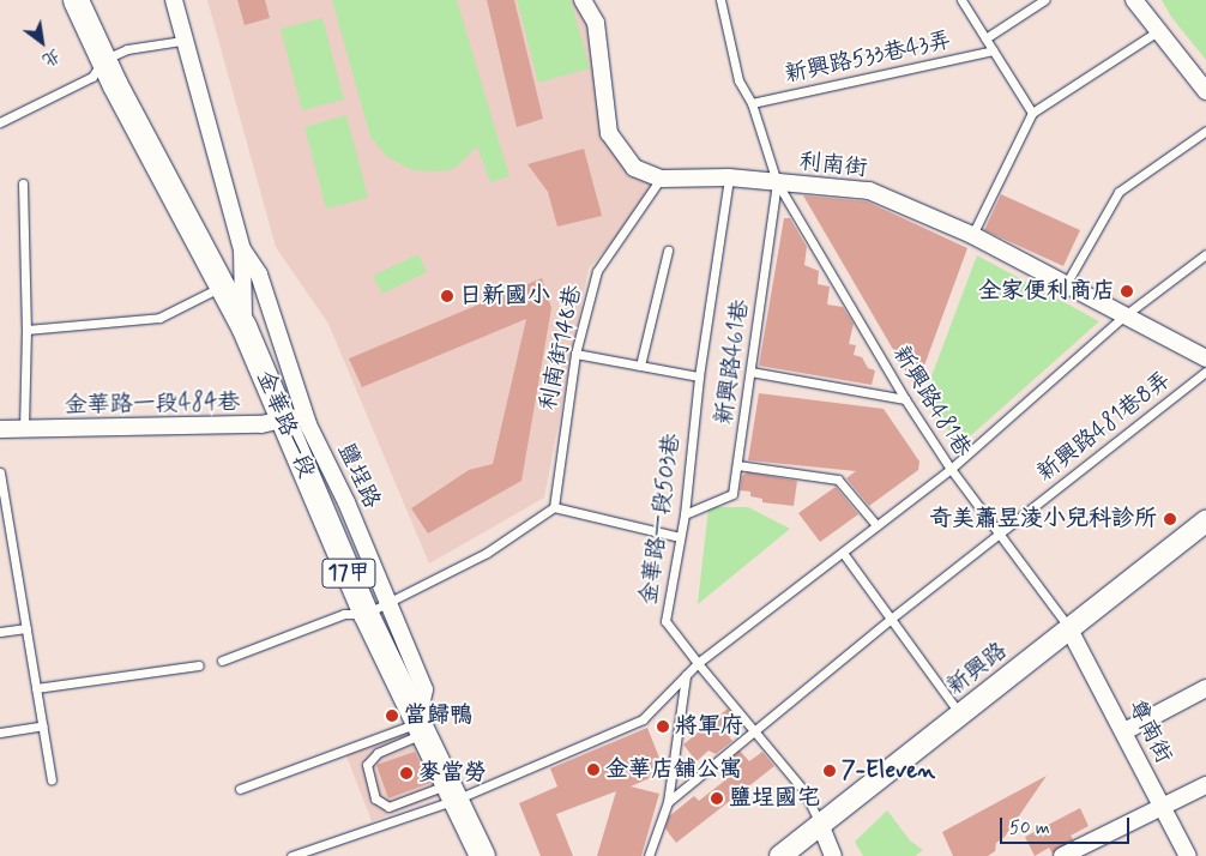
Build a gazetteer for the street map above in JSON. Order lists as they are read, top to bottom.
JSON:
{
  "streets": {
    "main road": ["金華路一段", "17甲"],
    "street": [
      "利南街",
      "金華路一段484巷",
      "新興路",
      "尊南街"
    ],
    "lane": [
      "新興路533巷43弄",
      "利南街148巷",
      "新興路461巷",
      "新興路481巷",
      "新興路481巷8弄",
      "金華路一段503巷"
    ]
  },
  "crossings": [
    ["利南街", "利南街148巷"],
    ["利南街", "新興路461巷"],
    ["利南街", "新興路481巷"],
    ["利南街", "金華路一段503巷"],
    ["新興路461巷", "新興路481巷"],
    ["新興路461巷", "金華路一段503巷"],
    ["新興路481巷", "新興路481巷8弄"],
    ["新興路481巷", "新興路"],
    ["新興路481巷", "尊南街"],
    ["金華路一段484巷", "金華路一段"],
    ["新興路481巷8弄", "金華路一段503巷"],
    ["金華路一段503巷", "新興路"],
    ["新興路", "尊南街"]
  ],
  "places": [
    "全家便利商店",
    "日新國小",
    "奇美蕭昱淩小兒科診所",
    "當歸鴨",
    "將軍府",
    "金華店舖公寓",
    "7-Eleven",
    "麥當勞",
    "鹽埕國宅"
  ],
  "scale_bar": "50 m",
  "north": "bottom right"
}
